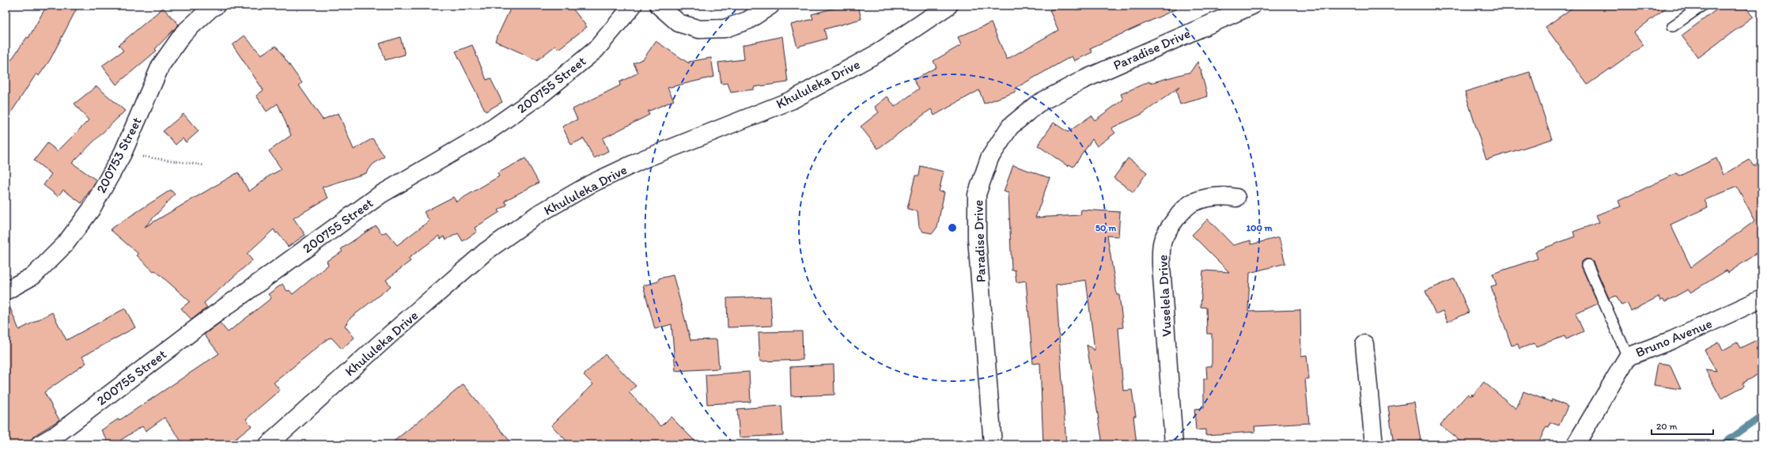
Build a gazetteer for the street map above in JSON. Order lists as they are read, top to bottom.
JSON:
{
  "streets": {
    "street": [
      "Paradise Drive",
      "Khululeka Drive",
      "200755 Street",
      "200753 Street",
      "Vuselela Drive",
      "Bruno Avenue"
    ]
  },
  "scale_bar": "20 m",
  "rings": ["50 m", "100 m"]
}
